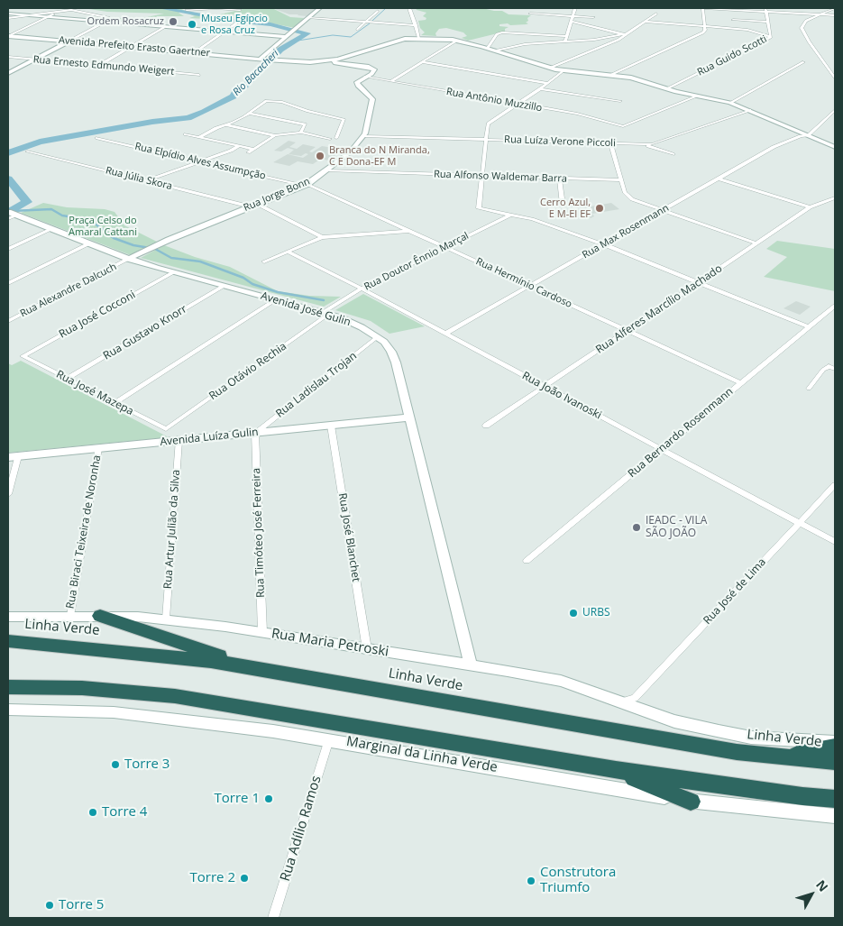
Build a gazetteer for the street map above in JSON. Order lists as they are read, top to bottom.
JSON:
{
  "streets": {
    "highway": ["Linha Verde"],
    "main road": [
      "Avenida Prefeito Erasto Gaertner",
      "Rua Jorge Bonn",
      "Avenida José Gulin",
      "Avenida Luíza Gulin",
      "Rua Maria Petroski",
      "Marginal da Linha Verde"
    ],
    "street": [
      "Rua Guido Scotti",
      "Rua Ernesto Edmundo Weigert",
      "Rua Antônio Muzzillo",
      "Rua Luíza Verone Piccoli",
      "Rua Elpídio Alves Assumpção",
      "Rua Alfonso Waldemar Barra",
      "Rua Júlia Skora",
      "Rua Max Rosenmann",
      "Rua Doutor Ênnio Marçal",
      "Rua Hermínio Cardoso",
      "Rua Alexandre Dalcuch",
      "Rua Alferes Marcílio Machado",
      "Rua José Cocconi",
      "Rua Gustavo Knorr",
      "Rua Otávio Rechia",
      "Rua Ladislau Trojan",
      "Rua José Mazepa",
      "Rua João Ivanoski",
      "Rua Bernardo Rosenmann",
      "Rua Artur Julião da Silva",
      "Rua Biraci Teixeira de Noronha",
      "Rua Timóteo José Ferreira",
      "Rua José Blanchet",
      "Rua José de Lima",
      "Rua Adílio Ramos"
    ]
  },
  "crossings": [
    ["Avenida Prefeito Erasto Gaertner", "Rua Jorge Bonn"],
    ["Rua Antônio Muzzillo", "Rua Jorge Bonn"],
    ["Rua Luíza Verone Piccoli", "Rua Jorge Bonn"],
    ["Rua Elpídio Alves Assumpção", "Rua Jorge Bonn"],
    ["Rua Elpídio Alves Assumpção", "Rua Hermínio Cardoso"],
    ["Rua Alfonso Waldemar Barra", "Rua Jorge Bonn"],
    ["Rua Júlia Skora", "Rua Jorge Bonn"],
    ["Rua Jorge Bonn", "Rua Hermínio Cardoso"],
    ["Rua Jorge Bonn", "Rua Alexandre Dalcuch"],
    ["Rua Jorge Bonn", "Avenida José Gulin"],
    ["Rua Max Rosenmann", "Rua Hermínio Cardoso"],
    ["Rua Max Rosenmann", "Rua João Ivanoski"],
    ["Rua Doutor Ênnio Marçal", "Rua Hermínio Cardoso"],
    ["Rua Doutor Ênnio Marçal", "Avenida José Gulin"],
    ["Rua Doutor Ênnio Marçal", "Rua Otávio Rechia"],
    ["Rua Doutor Ênnio Marçal", "Rua João Ivanoski"],
    ["Rua Hermínio Cardoso", "Rua Alferes Marcílio Machado"],
    ["Rua Hermínio Cardoso", "Rua Bernardo Rosenmann"],
    ["Rua Alexandre Dalcuch", "Avenida José Gulin"],
    ["Avenida José Gulin", "Rua José Cocconi"],
    ["Avenida José Gulin", "Rua Gustavo Knorr"],
    ["Avenida José Gulin", "Rua Otávio Rechia"],
    ["Avenida José Gulin", "Rua Ladislau Trojan"],
    ["Avenida José Gulin", "Avenida Luíza Gulin"],
    ["Avenida José Gulin", "Rua Maria Petroski"],
    ["Rua Alferes Marcílio Machado", "Rua João Ivanoski"],
    ["Rua José Cocconi", "Rua José Mazepa"],
    ["Rua Gustavo Knorr", "Rua José Mazepa"],
    ["Rua Otávio Rechia", "Rua José Mazepa"],
    ["Rua Ladislau Trojan", "Avenida Luíza Gulin"],
    ["Rua Ladislau Trojan", "Rua Timóteo José Ferreira"],
    ["Rua João Ivanoski", "Rua Bernardo Rosenmann"],
    ["Rua João Ivanoski", "Rua José de Lima"],
    ["Avenida Luíza Gulin", "Rua Artur Julião da Silva"],
    ["Avenida Luíza Gulin", "Rua Biraci Teixeira de Noronha"],
    ["Avenida Luíza Gulin", "Rua Timóteo José Ferreira"],
    ["Avenida Luíza Gulin", "Rua José Blanchet"],
    ["Rua Artur Julião da Silva", "Rua Maria Petroski"],
    ["Rua Biraci Teixeira de Noronha", "Rua Maria Petroski"],
    ["Rua Timóteo José Ferreira", "Rua Maria Petroski"],
    ["Rua José Blanchet", "Rua Maria Petroski"],
    ["Marginal da Linha Verde", "Rua Adílio Ramos"]
  ],
  "water": ["Rio Bacacheri"],
  "parks": ["Praça Celso do Amaral Cattani"],
  "places": [
    "Ordem Rosacruz",
    "Museu Egípcio e Rosa Cruz",
    "Branca do N Miranda, C E Dona-EF M",
    "Cerro Azul, E M-EI EF",
    "IEADC - VILA SÃO JOÃO",
    "URBS",
    "Torre 3",
    "Torre 1",
    "Torre 4",
    "Torre 2",
    "Construtora Triumfo",
    "Torre 5"
  ],
  "north": "top right"
}
